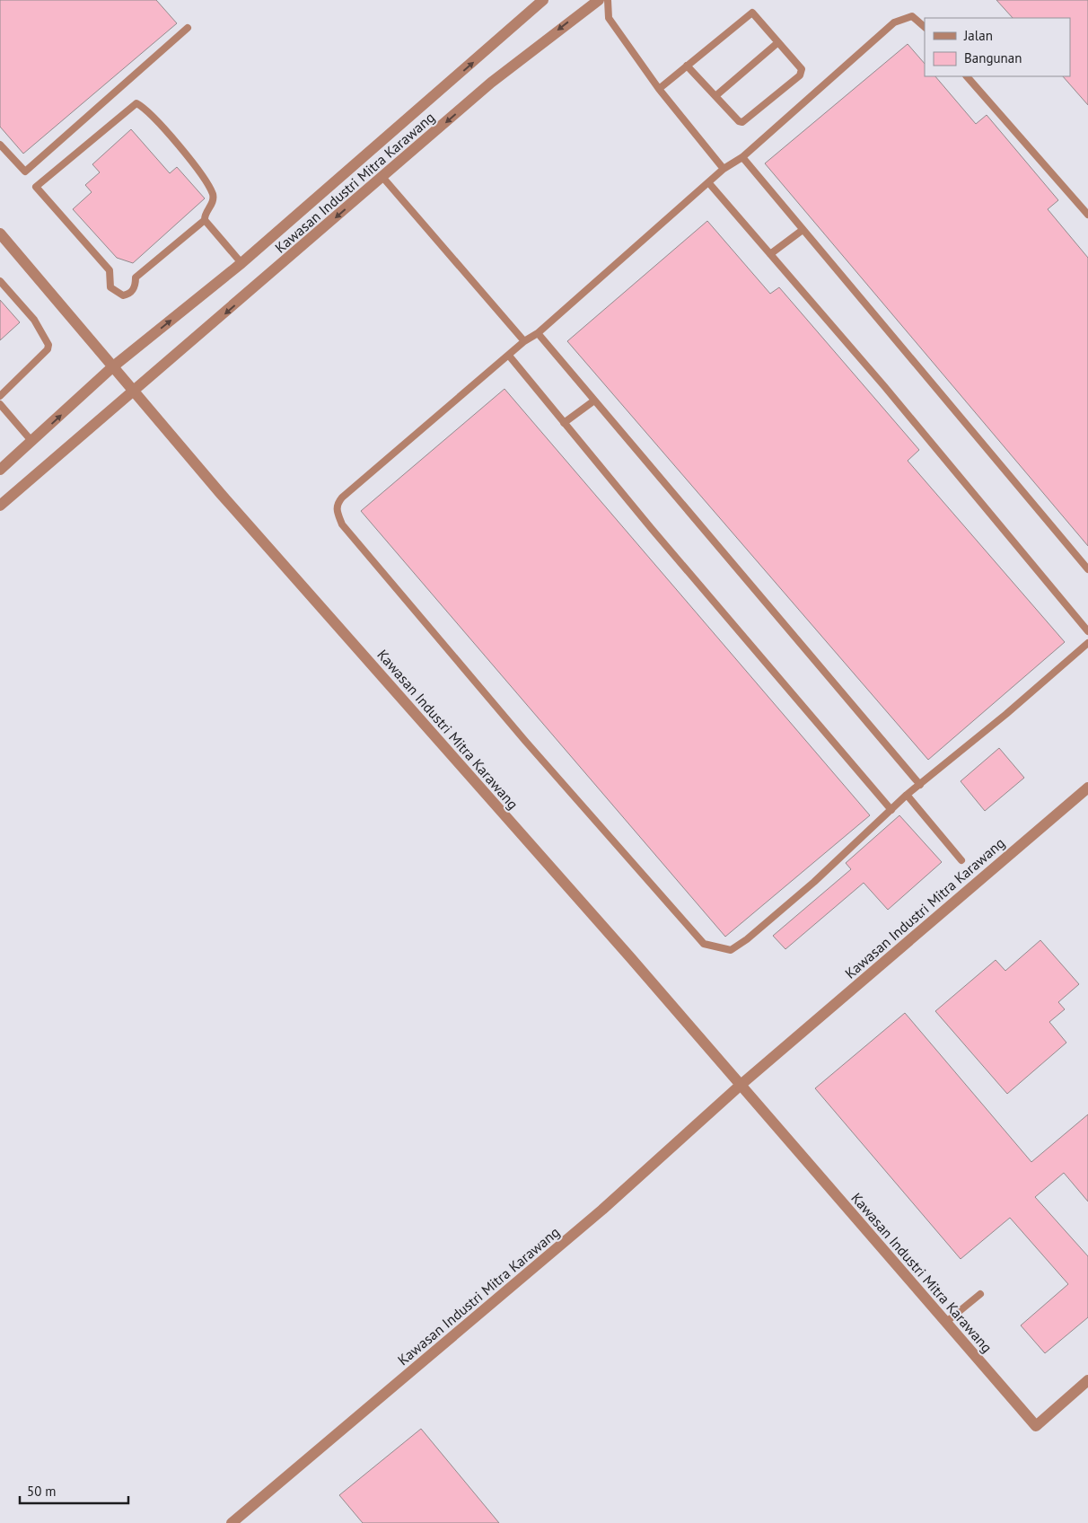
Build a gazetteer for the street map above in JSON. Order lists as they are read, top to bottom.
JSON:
{
  "streets": {
    "street": ["Kawasan Industri Mitra Karawang"]
  },
  "legend": ["Jalan", "Bangunan"],
  "scale_bar": "50 m"
}
